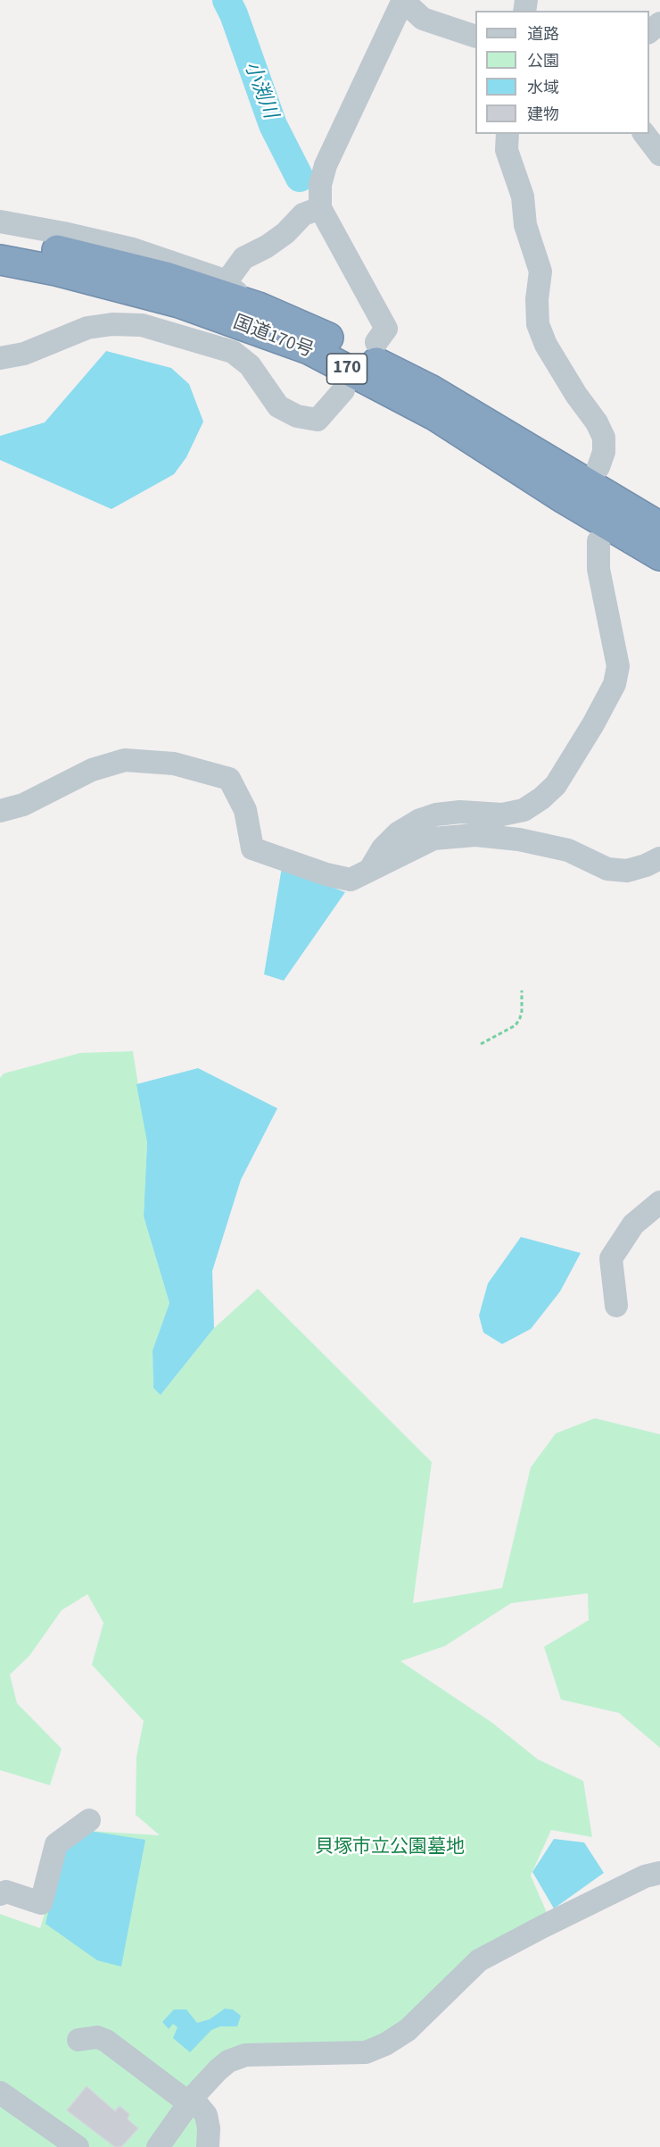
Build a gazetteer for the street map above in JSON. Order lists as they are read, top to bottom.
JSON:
{
  "streets": {
    "highway": ["国道170号", "170"]
  },
  "water": ["小渕川"],
  "parks": ["貝塚市立公園墓地"],
  "legend": [
    "道路",
    "公園",
    "水域",
    "建物"
  ]
}
